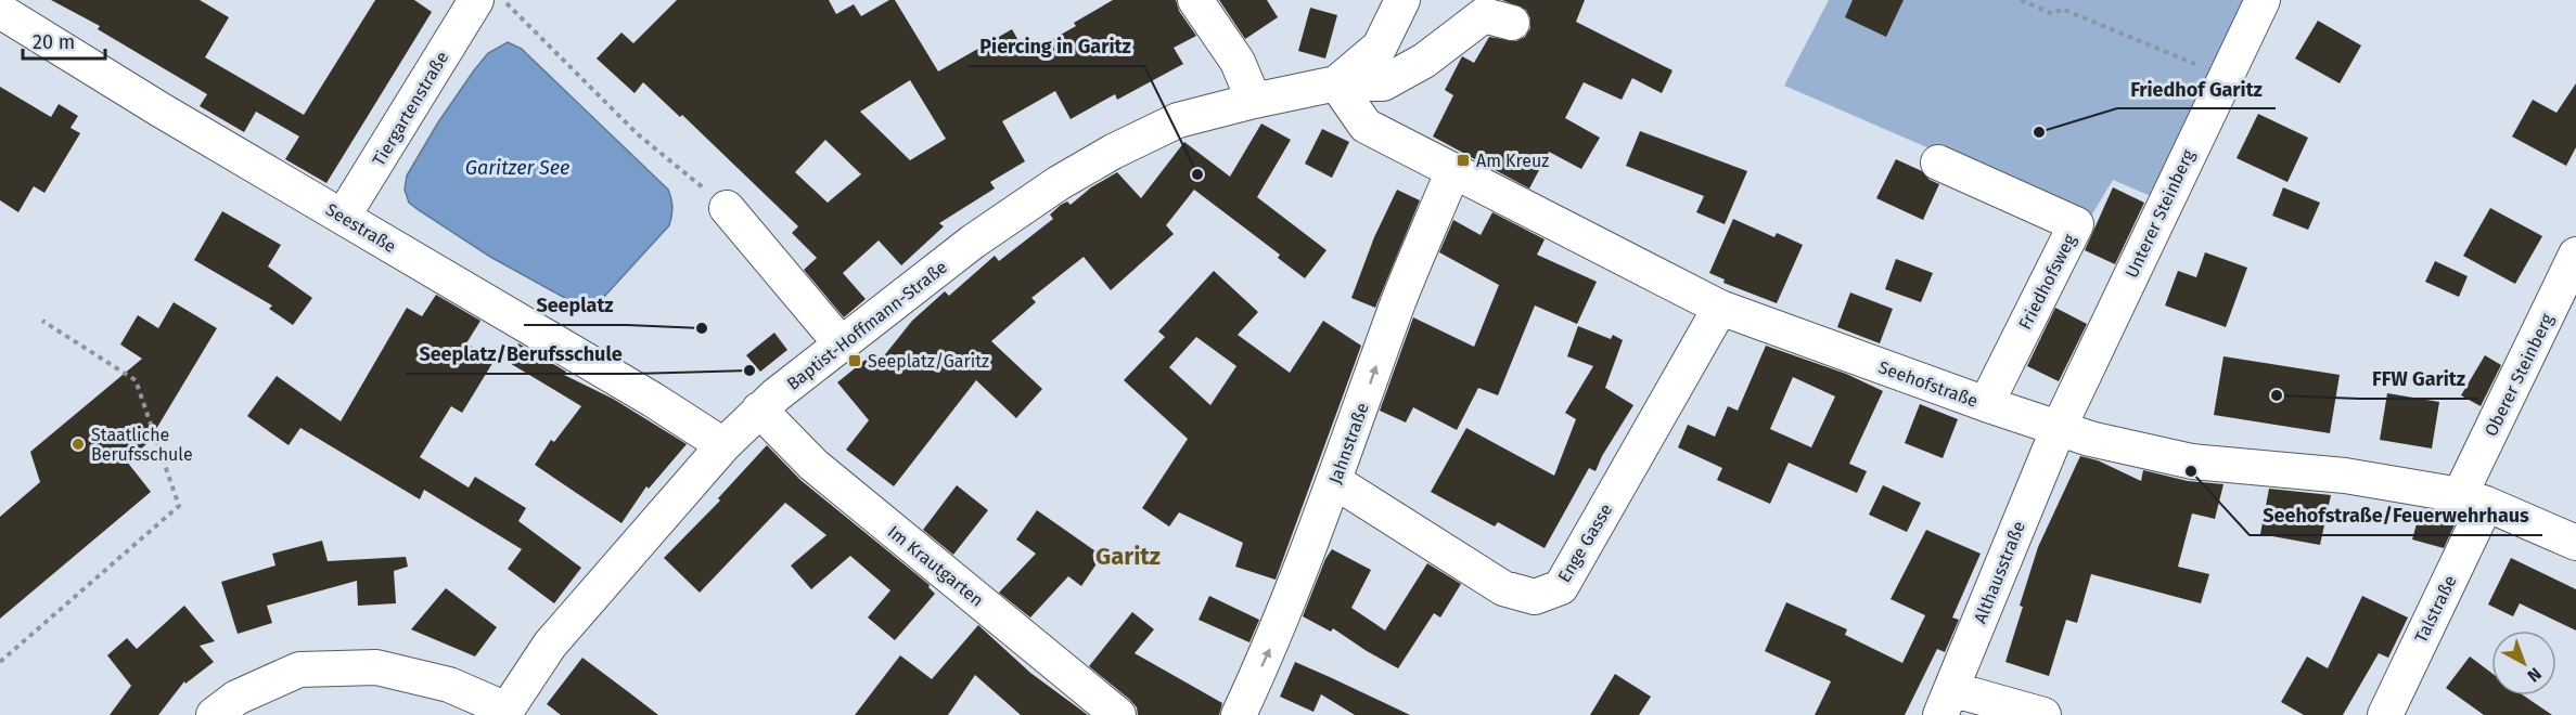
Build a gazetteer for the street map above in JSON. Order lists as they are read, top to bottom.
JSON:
{
  "streets": {
    "street": [
      "Tiergartenstraße",
      "Unterer Steinberg",
      "Seestraße",
      "Friedhofsweg",
      "Baptist-Hoffmann-Straße",
      "Oberer Steinberg",
      "Seehofstraße",
      "Jahnstraße",
      "Enge Gasse",
      "Im Krautgarten",
      "Althausstraße",
      "Talstraße"
    ]
  },
  "crossings": [
    ["Tiergartenstraße", "Seestraße"],
    ["Unterer Steinberg", "Seehofstraße"],
    ["Unterer Steinberg", "Althausstraße"],
    ["Seestraße", "Baptist-Hoffmann-Straße"],
    ["Friedhofsweg", "Seehofstraße"],
    ["Baptist-Hoffmann-Straße", "Seehofstraße"],
    ["Baptist-Hoffmann-Straße", "Im Krautgarten"],
    ["Oberer Steinberg", "Seehofstraße"],
    ["Oberer Steinberg", "Talstraße"],
    ["Seehofstraße", "Jahnstraße"],
    ["Seehofstraße", "Enge Gasse"],
    ["Seehofstraße", "Althausstraße"],
    ["Seehofstraße", "Talstraße"],
    ["Jahnstraße", "Enge Gasse"]
  ],
  "one_way": ["Jahnstraße"],
  "districts": ["Garitz"],
  "water": ["Garitzer See"],
  "places": {
    "other": [
      "Friedhof Garitz",
      "Piercing in Garitz",
      "Seeplatz",
      "Seeplatz/Berufsschule",
      "FFW Garitz",
      "Staatliche Berufsschule",
      "Seehofstraße/Feuerwehrhaus"
    ],
    "transit": ["Am Kreuz", "Seeplatz/Garitz"]
  },
  "scale_bar": "20 m",
  "north": "bottom right"
}
